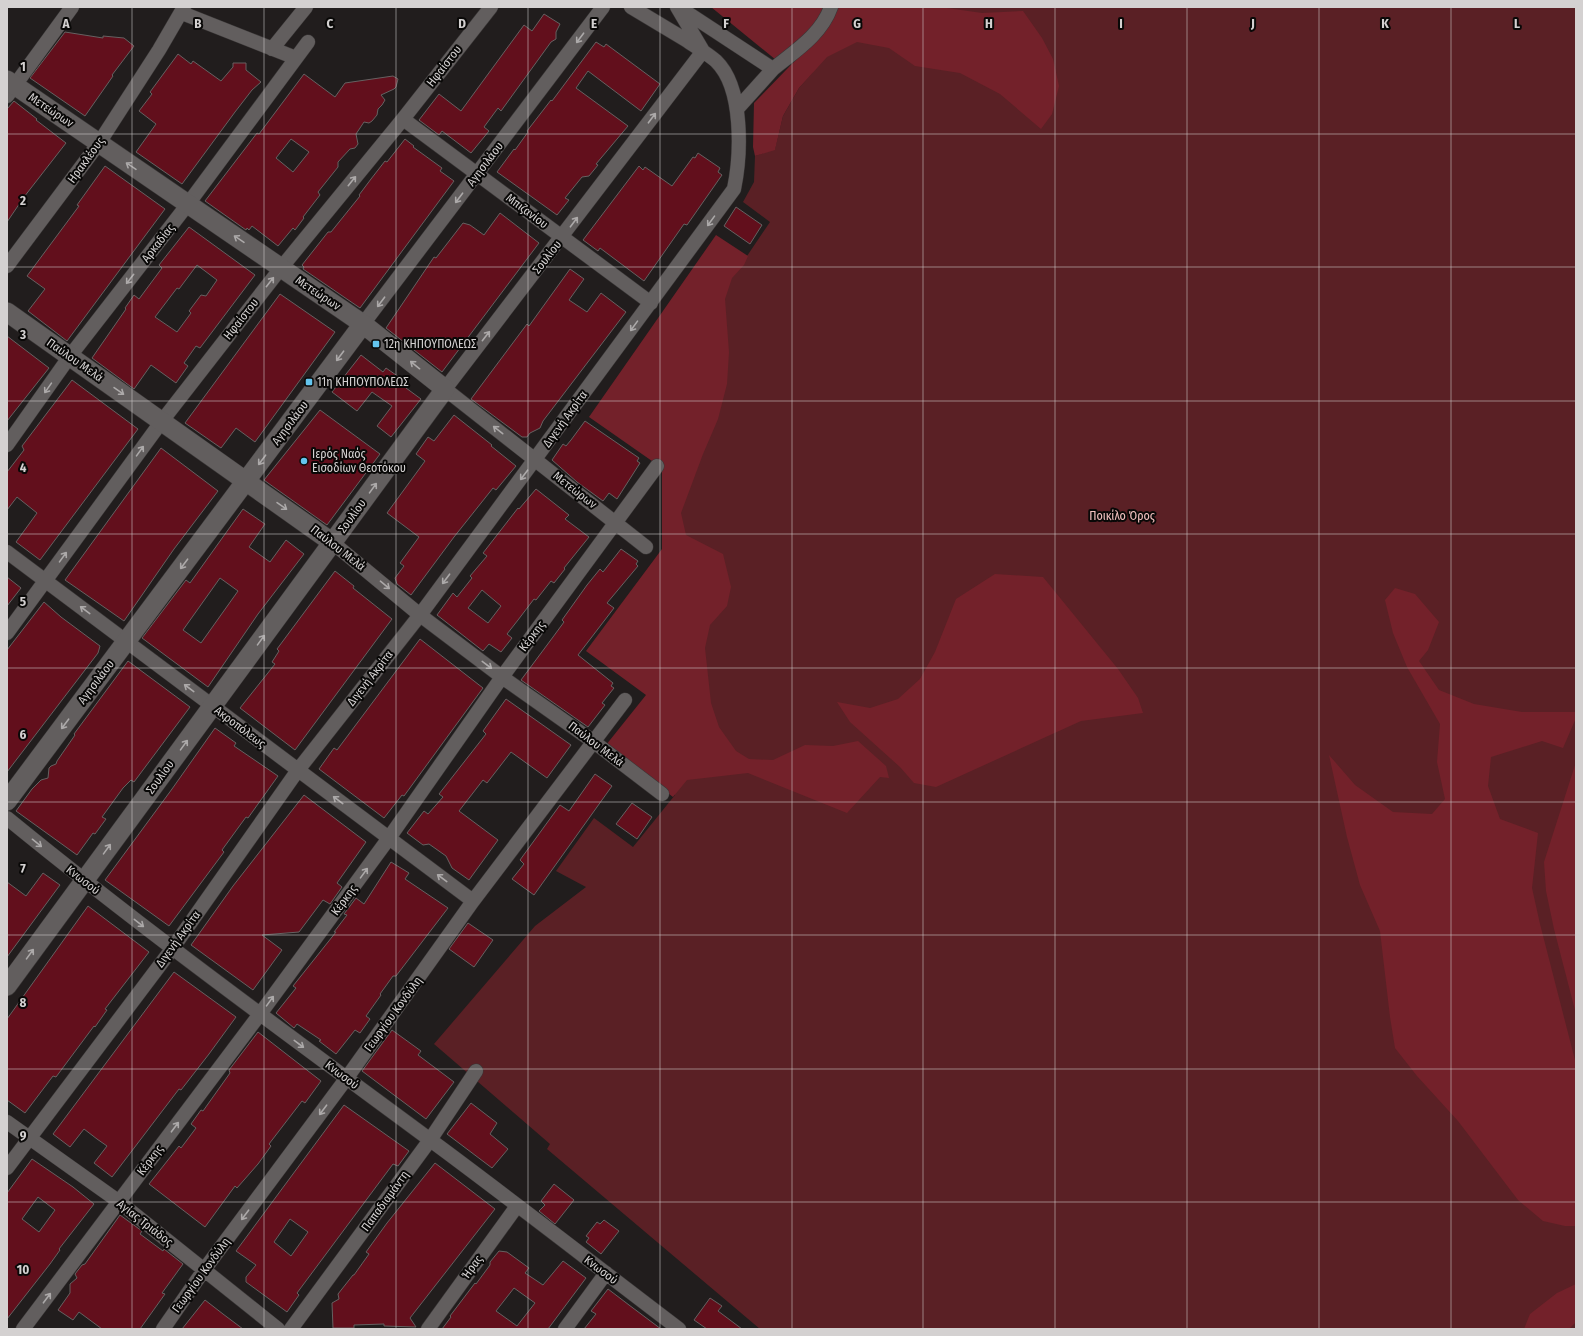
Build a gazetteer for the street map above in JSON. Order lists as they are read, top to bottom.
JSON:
{
  "streets": {
    "street": [
      "Ηφαίστου",
      "Μετεώρων",
      "Ηρακλέους",
      "Αγησιλάου",
      "Μπιζανίου",
      "Αρκαδίας",
      "Σουλίου",
      "Παύλου Μελά",
      "Διγενή Ακρίτα",
      "Κέρκης",
      "Ακροπόλεως",
      "Κνωσού",
      "Γεωργίου Κονδύλη",
      "Παπαδιαμάντη",
      "Αγίας Τριάδος",
      "Ήρας"
    ]
  },
  "crossings": [
    ["Ηφαίστου", "Μετεώρων"],
    ["Ηφαίστου", "Μπιζανίου"],
    ["Ηφαίστου", "Παύλου Μελά"],
    ["Ηφαίστου", "Ακροπόλεως"],
    ["Μετεώρων", "Ηρακλέους"],
    ["Μετεώρων", "Αγησιλάου"],
    ["Μετεώρων", "Αρκαδίας"],
    ["Μετεώρων", "Σουλίου"],
    ["Μετεώρων", "Διγενή Ακρίτα"],
    ["Μετεώρων", "Κέρκης"],
    ["Αγησιλάου", "Μπιζανίου"],
    ["Αγησιλάου", "Παύλου Μελά"],
    ["Αγησιλάου", "Ακροπόλεως"],
    ["Μπιζανίου", "Σουλίου"],
    ["Μπιζανίου", "Διγενή Ακρίτα"],
    ["Αρκαδίας", "Παύλου Μελά"],
    ["Σουλίου", "Παύλου Μελά"],
    ["Σουλίου", "Ακροπόλεως"],
    ["Σουλίου", "Κνωσού"],
    ["Παύλου Μελά", "Διγενή Ακρίτα"],
    ["Παύλου Μελά", "Κέρκης"],
    ["Παύλου Μελά", "Γεωργίου Κονδύλη"],
    ["Διγενή Ακρίτα", "Ακροπόλεως"],
    ["Διγενή Ακρίτα", "Κνωσού"],
    ["Διγενή Ακρίτα", "Αγίας Τριάδος"],
    ["Κέρκης", "Ακροπόλεως"],
    ["Κέρκης", "Κνωσού"],
    ["Κέρκης", "Αγίας Τριάδος"],
    ["Ακροπόλεως", "Γεωργίου Κονδύλη"],
    ["Κνωσού", "Γεωργίου Κονδύλη"],
    ["Κνωσού", "Παπαδιαμάντη"],
    ["Κνωσού", "Ήρας"],
    ["Γεωργίου Κονδύλη", "Αγίας Τριάδος"]
  ],
  "one_way": [
    "Ηφαίστου",
    "Μετεώρων",
    "Αγησιλάου",
    "Αρκαδίας",
    "Σουλίου",
    "Παύλου Μελά",
    "Διγενή Ακρίτα",
    "Κέρκης",
    "Ακροπόλεως",
    "Κνωσού"
  ],
  "parks": ["Ποικίλο Όρος"],
  "places": {
    "transit": ["12η ΚΗΠΟΥΠΟΛΕΩΣ", "11η ΚΗΠΟΥΠΟΛΕΩΣ"],
    "other": ["Ιερός Ναός Εισοδίων Θεοτόκου"]
  },
  "grid": {
    "columns": [
      "A",
      "B",
      "C",
      "D",
      "E",
      "F",
      "G",
      "H",
      "I",
      "J",
      "K",
      "L"
    ],
    "rows": [
      "1",
      "2",
      "3",
      "4",
      "5",
      "6",
      "7",
      "8",
      "9",
      "10"
    ]
  }
}
